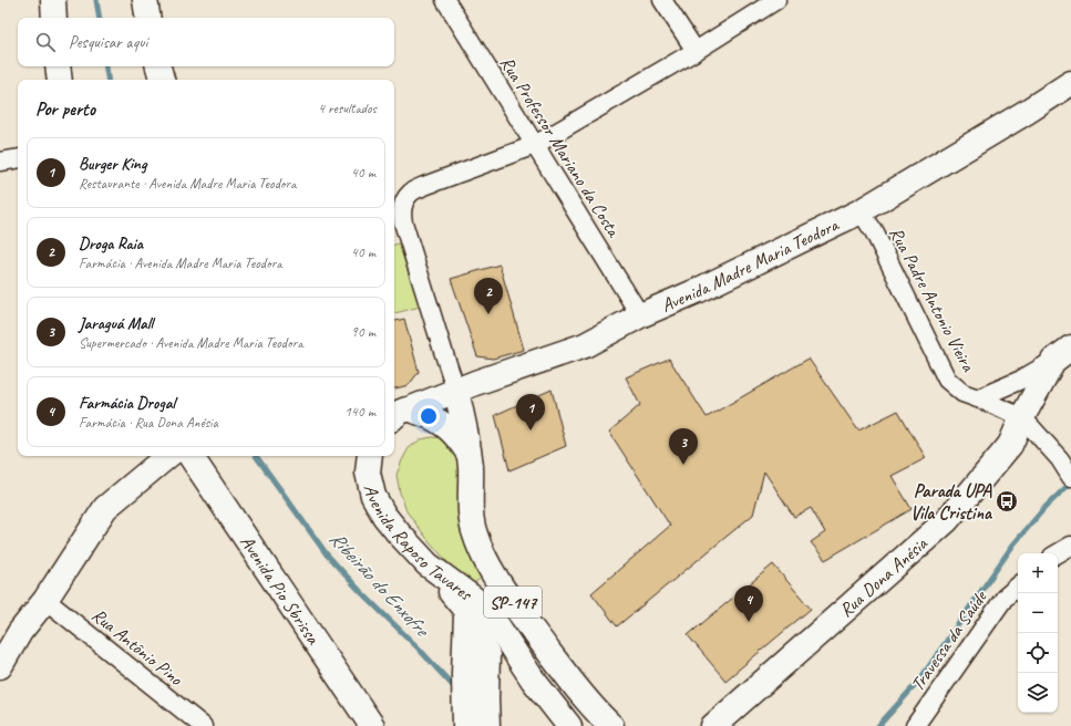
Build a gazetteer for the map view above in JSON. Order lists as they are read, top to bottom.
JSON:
{
  "streets": {
    "main road": [
      "Avenida Madre Maria Teodora",
      "Avenida Raposo Tavares",
      "Rua Dona Anésia",
      "Avenida Pio Sbrissa",
      "SP-147"
    ],
    "street": [
      "Rua Professor Mariano da Costa",
      "Rua Padre Antonio Vieira",
      "Travessa da Saúde",
      "Rua Antônio Pino"
    ]
  },
  "crossings": [
    ["Rua Professor Mariano da Costa", "Avenida Madre Maria Teodora"],
    ["Avenida Madre Maria Teodora", "Rua Padre Antonio Vieira"],
    ["Avenida Madre Maria Teodora", "Avenida Raposo Tavares"],
    ["Rua Padre Antonio Vieira", "Rua Dona Anésia"]
  ],
  "water": ["Ribeirão do Enxofre"],
  "places": {
    "bus stop": ["Parada UPA Vila Cristina"]
  },
  "page": {
    "search": "Pesquisar aqui",
    "heading": ["Por perto", "4 resultados"],
    "list": [
      {
        "mark": "1",
        "name": "Burger King",
        "note": "Restaurante · Avenida Madre Maria Teodora",
        "value": "40 m"
      },
      {
        "mark": "2",
        "name": "Droga Raia",
        "note": "Farmácia · Avenida Madre Maria Teodora",
        "value": "40 m"
      },
      {
        "mark": "3",
        "name": "Jaraguá Mall",
        "note": "Supermercado · Avenida Madre Maria Teodora",
        "value": "90 m"
      },
      {
        "mark": "4",
        "name": "Farmácia Drogal",
        "note": "Farmácia · Rua Dona Anésia",
        "value": "140 m"
      }
    ],
    "pins": [
      "2",
      "1",
      "3",
      "4"
    ],
    "map_buttons": ["+", "−"]
  }
}
